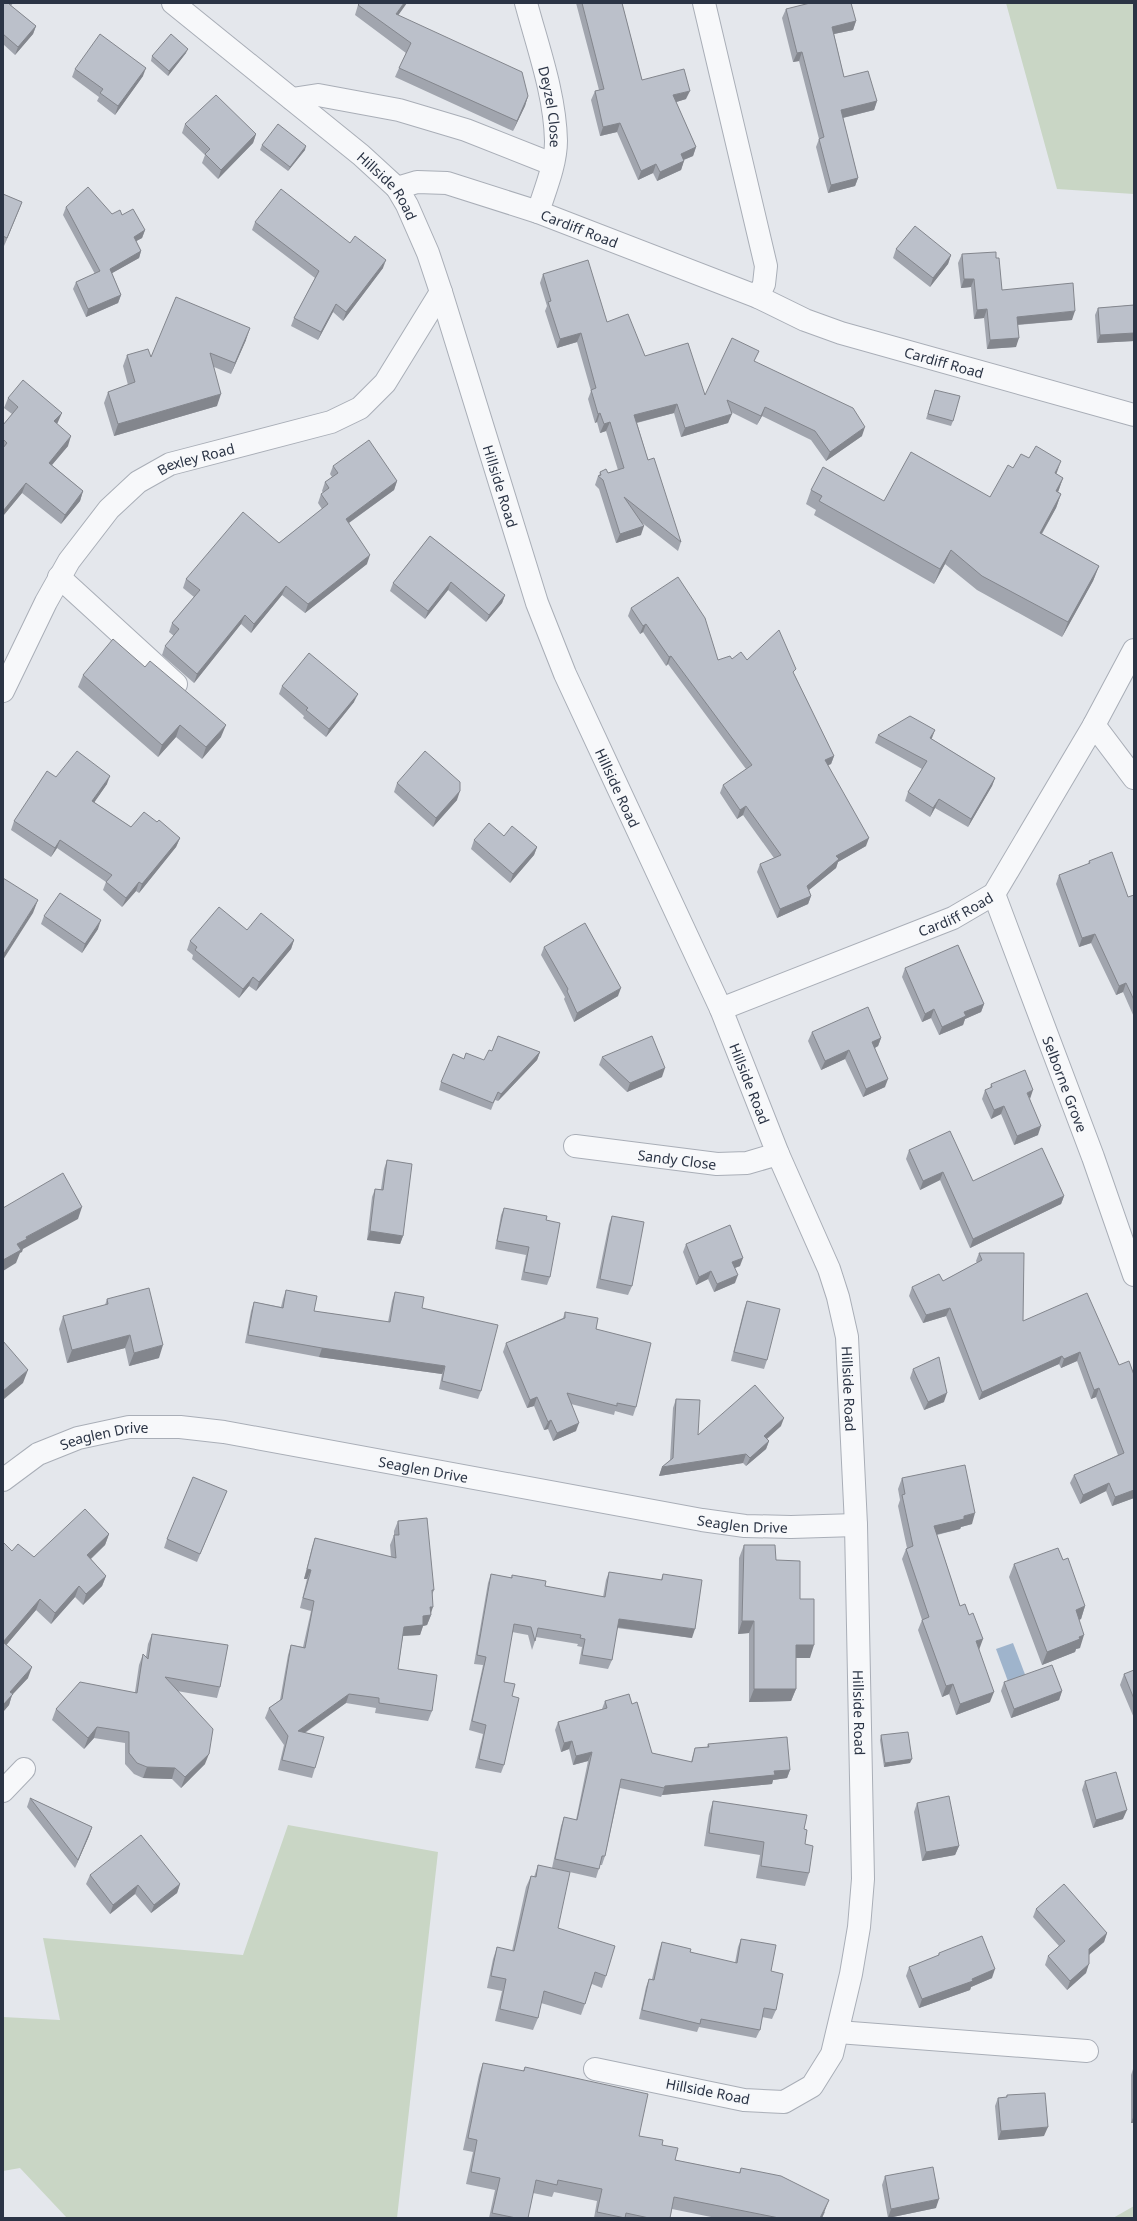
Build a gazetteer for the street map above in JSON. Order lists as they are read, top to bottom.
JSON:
{
  "streets": {
    "street": [
      "Deyzel Close",
      "Hillside Road",
      "Cardiff Road",
      "Bexley Road",
      "Selborne Grove",
      "Sandy Close",
      "Seaglen Drive"
    ]
  },
  "crossings": [
    ["Deyzel Close", "Cardiff Road"],
    ["Hillside Road", "Cardiff Road"],
    ["Hillside Road", "Bexley Road"],
    ["Hillside Road", "Sandy Close"],
    ["Hillside Road", "Seaglen Drive"],
    ["Cardiff Road", "Selborne Grove"]
  ]
}
